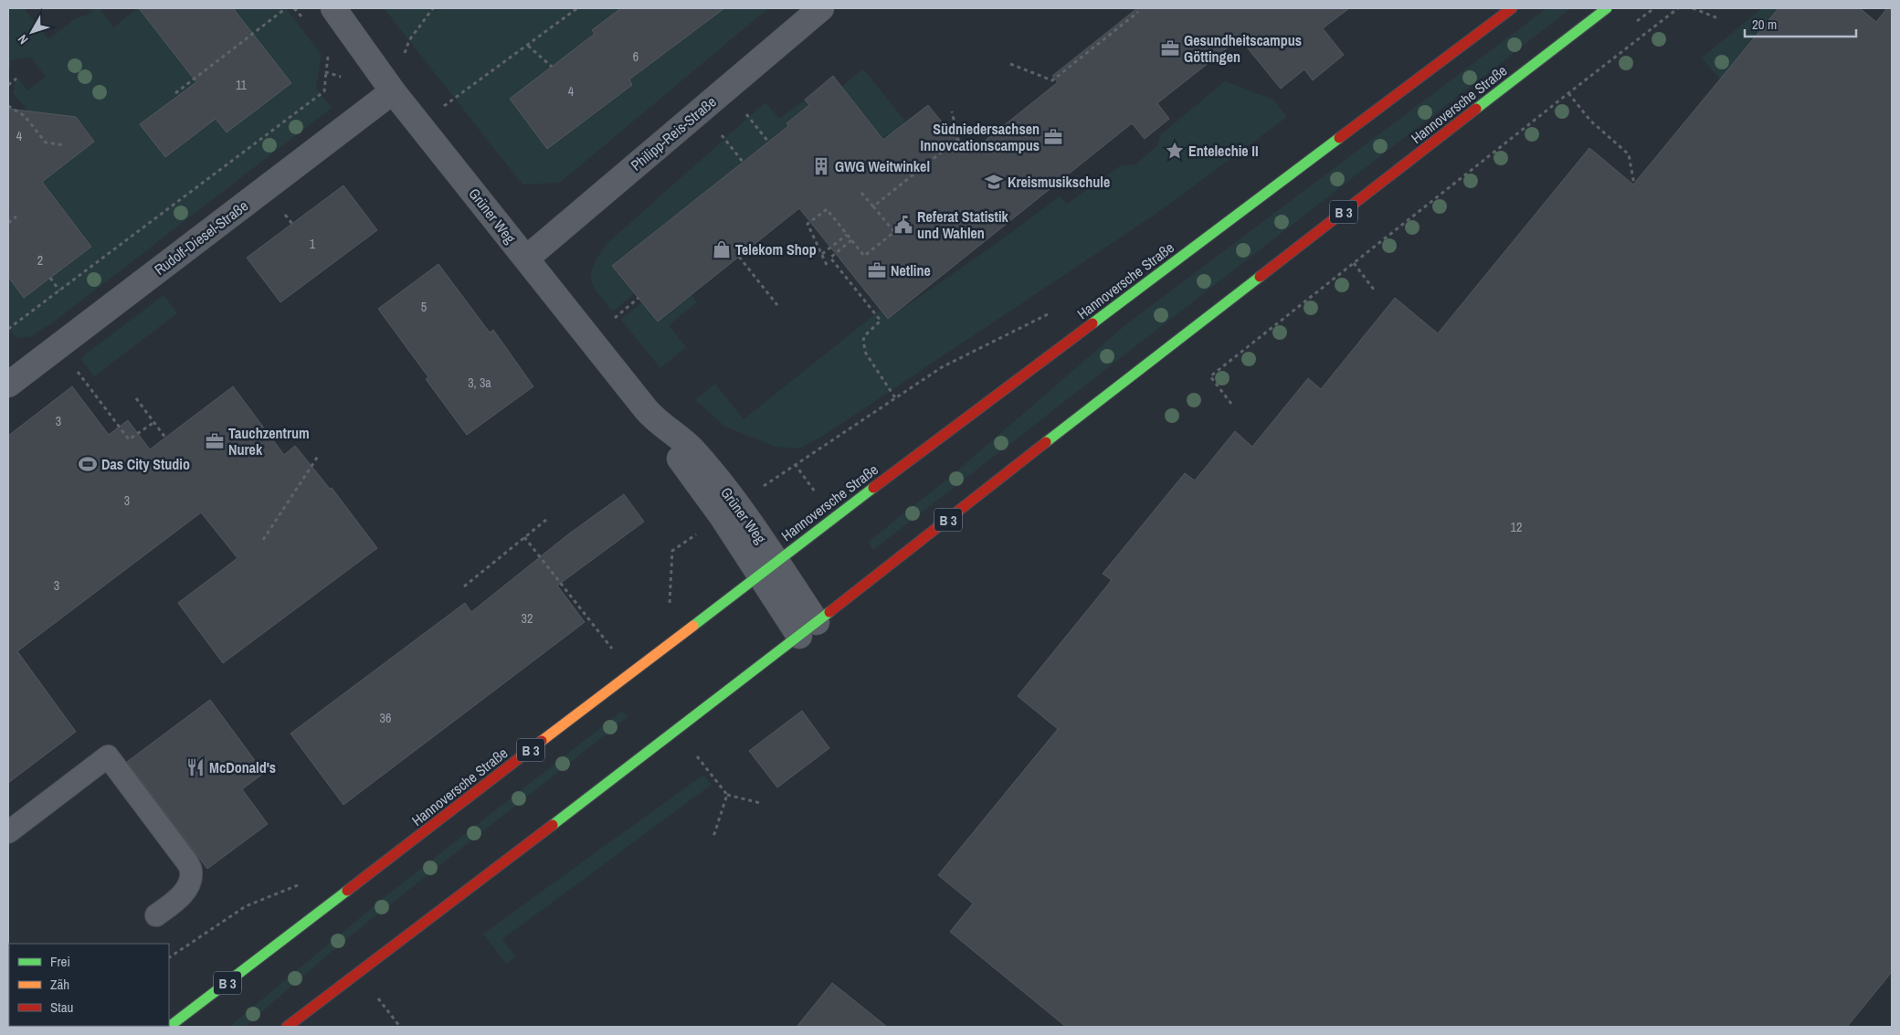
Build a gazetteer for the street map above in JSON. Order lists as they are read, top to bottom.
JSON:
{
  "streets": {
    "main road": ["Hannoversche Straße", "B 3"],
    "street": ["Philipp-Reis-Straße", "Grüner Weg", "Rudolf-Diesel-Straße"]
  },
  "crossings": [
    ["Hannoversche Straße", "Grüner Weg"],
    ["Philipp-Reis-Straße", "Grüner Weg"],
    ["Grüner Weg", "Rudolf-Diesel-Straße"]
  ],
  "places": {
    "office": [
      "Gesundheitscampus Göttingen",
      "Südniedersachsen Innovcationscampus",
      "Netline",
      "Tauchzentrum Nurek"
    ],
    "place": ["Entelechie II"],
    "building": ["GWG Weitwinkel"],
    "school or university": ["Kreismusikschule"],
    "public building": ["Referat Statistik und Wahlen"],
    "shop": ["Telekom Shop"],
    "sports": ["Das City Studio"],
    "restaurant": ["McDonald's"]
  },
  "house_numbers": [
    "6",
    "11",
    "4",
    "4",
    "1",
    "2",
    "5",
    "3, 3a",
    "3",
    "3",
    "12",
    "3",
    "32",
    "36"
  ],
  "legend": ["Frei", "Zäh", "Stau"],
  "scale_bar": "20 m",
  "north": "bottom left"
}
